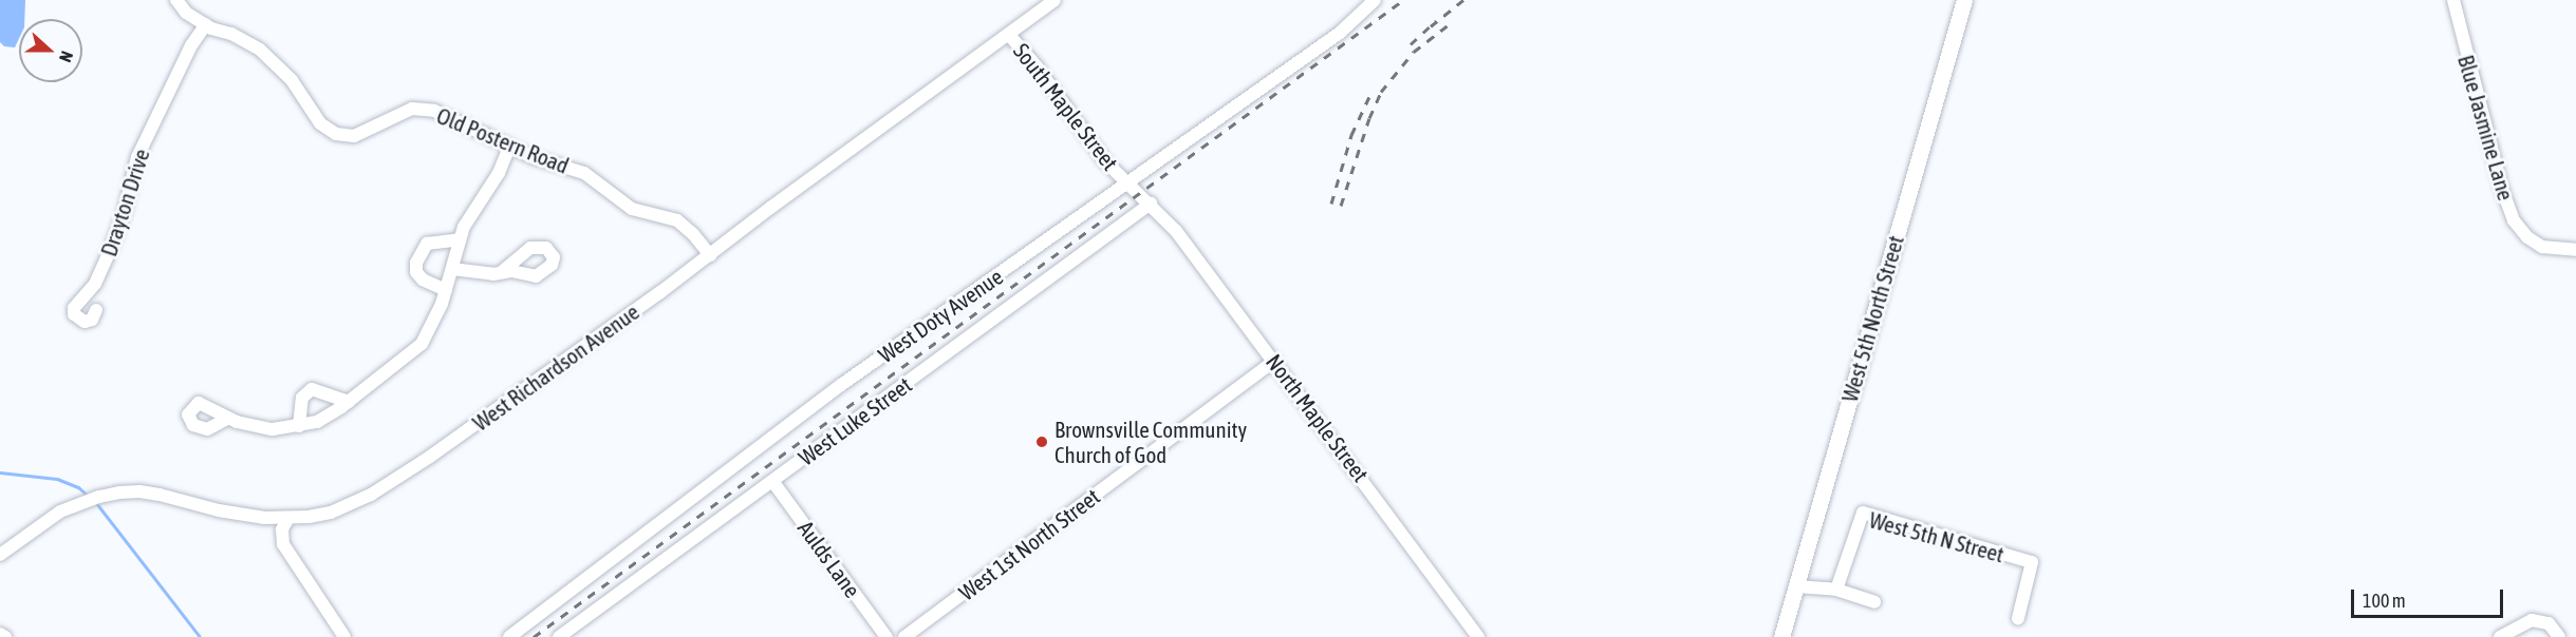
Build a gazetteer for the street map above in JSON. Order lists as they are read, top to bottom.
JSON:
{
  "streets": {
    "main road": ["West 5th North Street"],
    "street": [
      "South Maple Street",
      "Blue Jasmine Lane",
      "Old Postern Road",
      "Drayton Drive",
      "West Doty Avenue",
      "West Richardson Avenue",
      "North Maple Street",
      "West Luke Street",
      "West 5th N Street",
      "West 1st North Street",
      "Aulds Lane"
    ]
  },
  "crossings": [
    ["South Maple Street", "West Doty Avenue"],
    ["South Maple Street", "West Richardson Avenue"],
    ["South Maple Street", "North Maple Street"],
    ["South Maple Street", "West Luke Street"],
    ["Old Postern Road", "Drayton Drive"],
    ["Old Postern Road", "West Richardson Avenue"],
    ["North Maple Street", "West Luke Street"],
    ["North Maple Street", "West 1st North Street"],
    ["West Luke Street", "Aulds Lane"]
  ],
  "places": ["Brownsville Community Church of God"],
  "scale_bar": "100 m",
  "north": "right"
}
